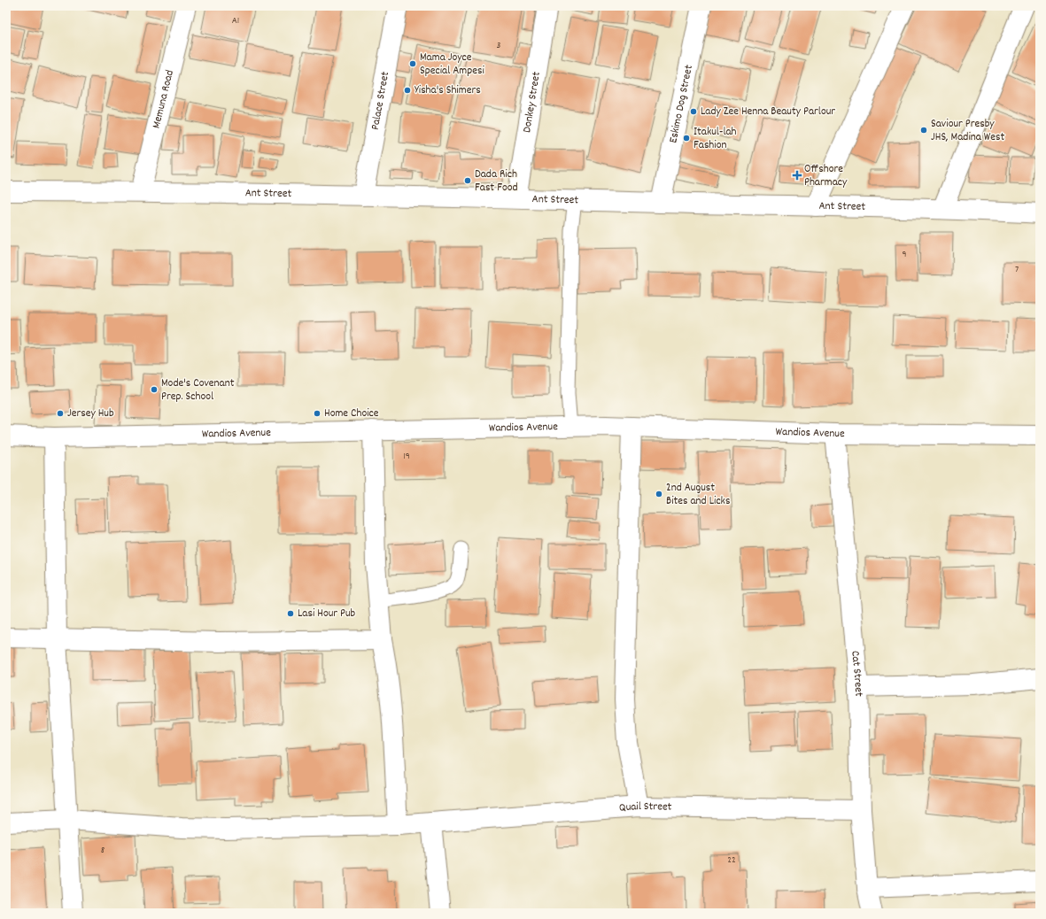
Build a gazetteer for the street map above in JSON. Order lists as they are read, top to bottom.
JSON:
{
  "streets": {
    "street": [
      "Memuna Road",
      "Palace Street",
      "Donkey Street",
      "Eskimo Dog Street",
      "Ant Street",
      "Wandios Avenue",
      "Cat Street",
      "Quail Street"
    ]
  },
  "crossings": [
    ["Memuna Road", "Ant Street"],
    ["Palace Street", "Ant Street"],
    ["Donkey Street", "Ant Street"],
    ["Eskimo Dog Street", "Ant Street"],
    ["Wandios Avenue", "Cat Street"],
    ["Cat Street", "Quail Street"]
  ],
  "places": {
    "other": [
      "Mama Joyce Special Ampesi",
      "Yisha's Shimers",
      "Lady Zee Henna Beauty Parlour",
      "Saviour Presby JHS, Madina West",
      "Itakul-lah Fashion",
      "Dada Rich Fast Food",
      "Mode's Covenant Prep. School",
      "Jersey Hub",
      "Home Choice",
      "2nd August Bites and Licks",
      "Lasi Hour Pub"
    ],
    "health": ["Offshore Pharmacy"]
  },
  "house_numbers": [
    "A1",
    "3",
    "9",
    "7",
    "19",
    "8",
    "22"
  ]
}
